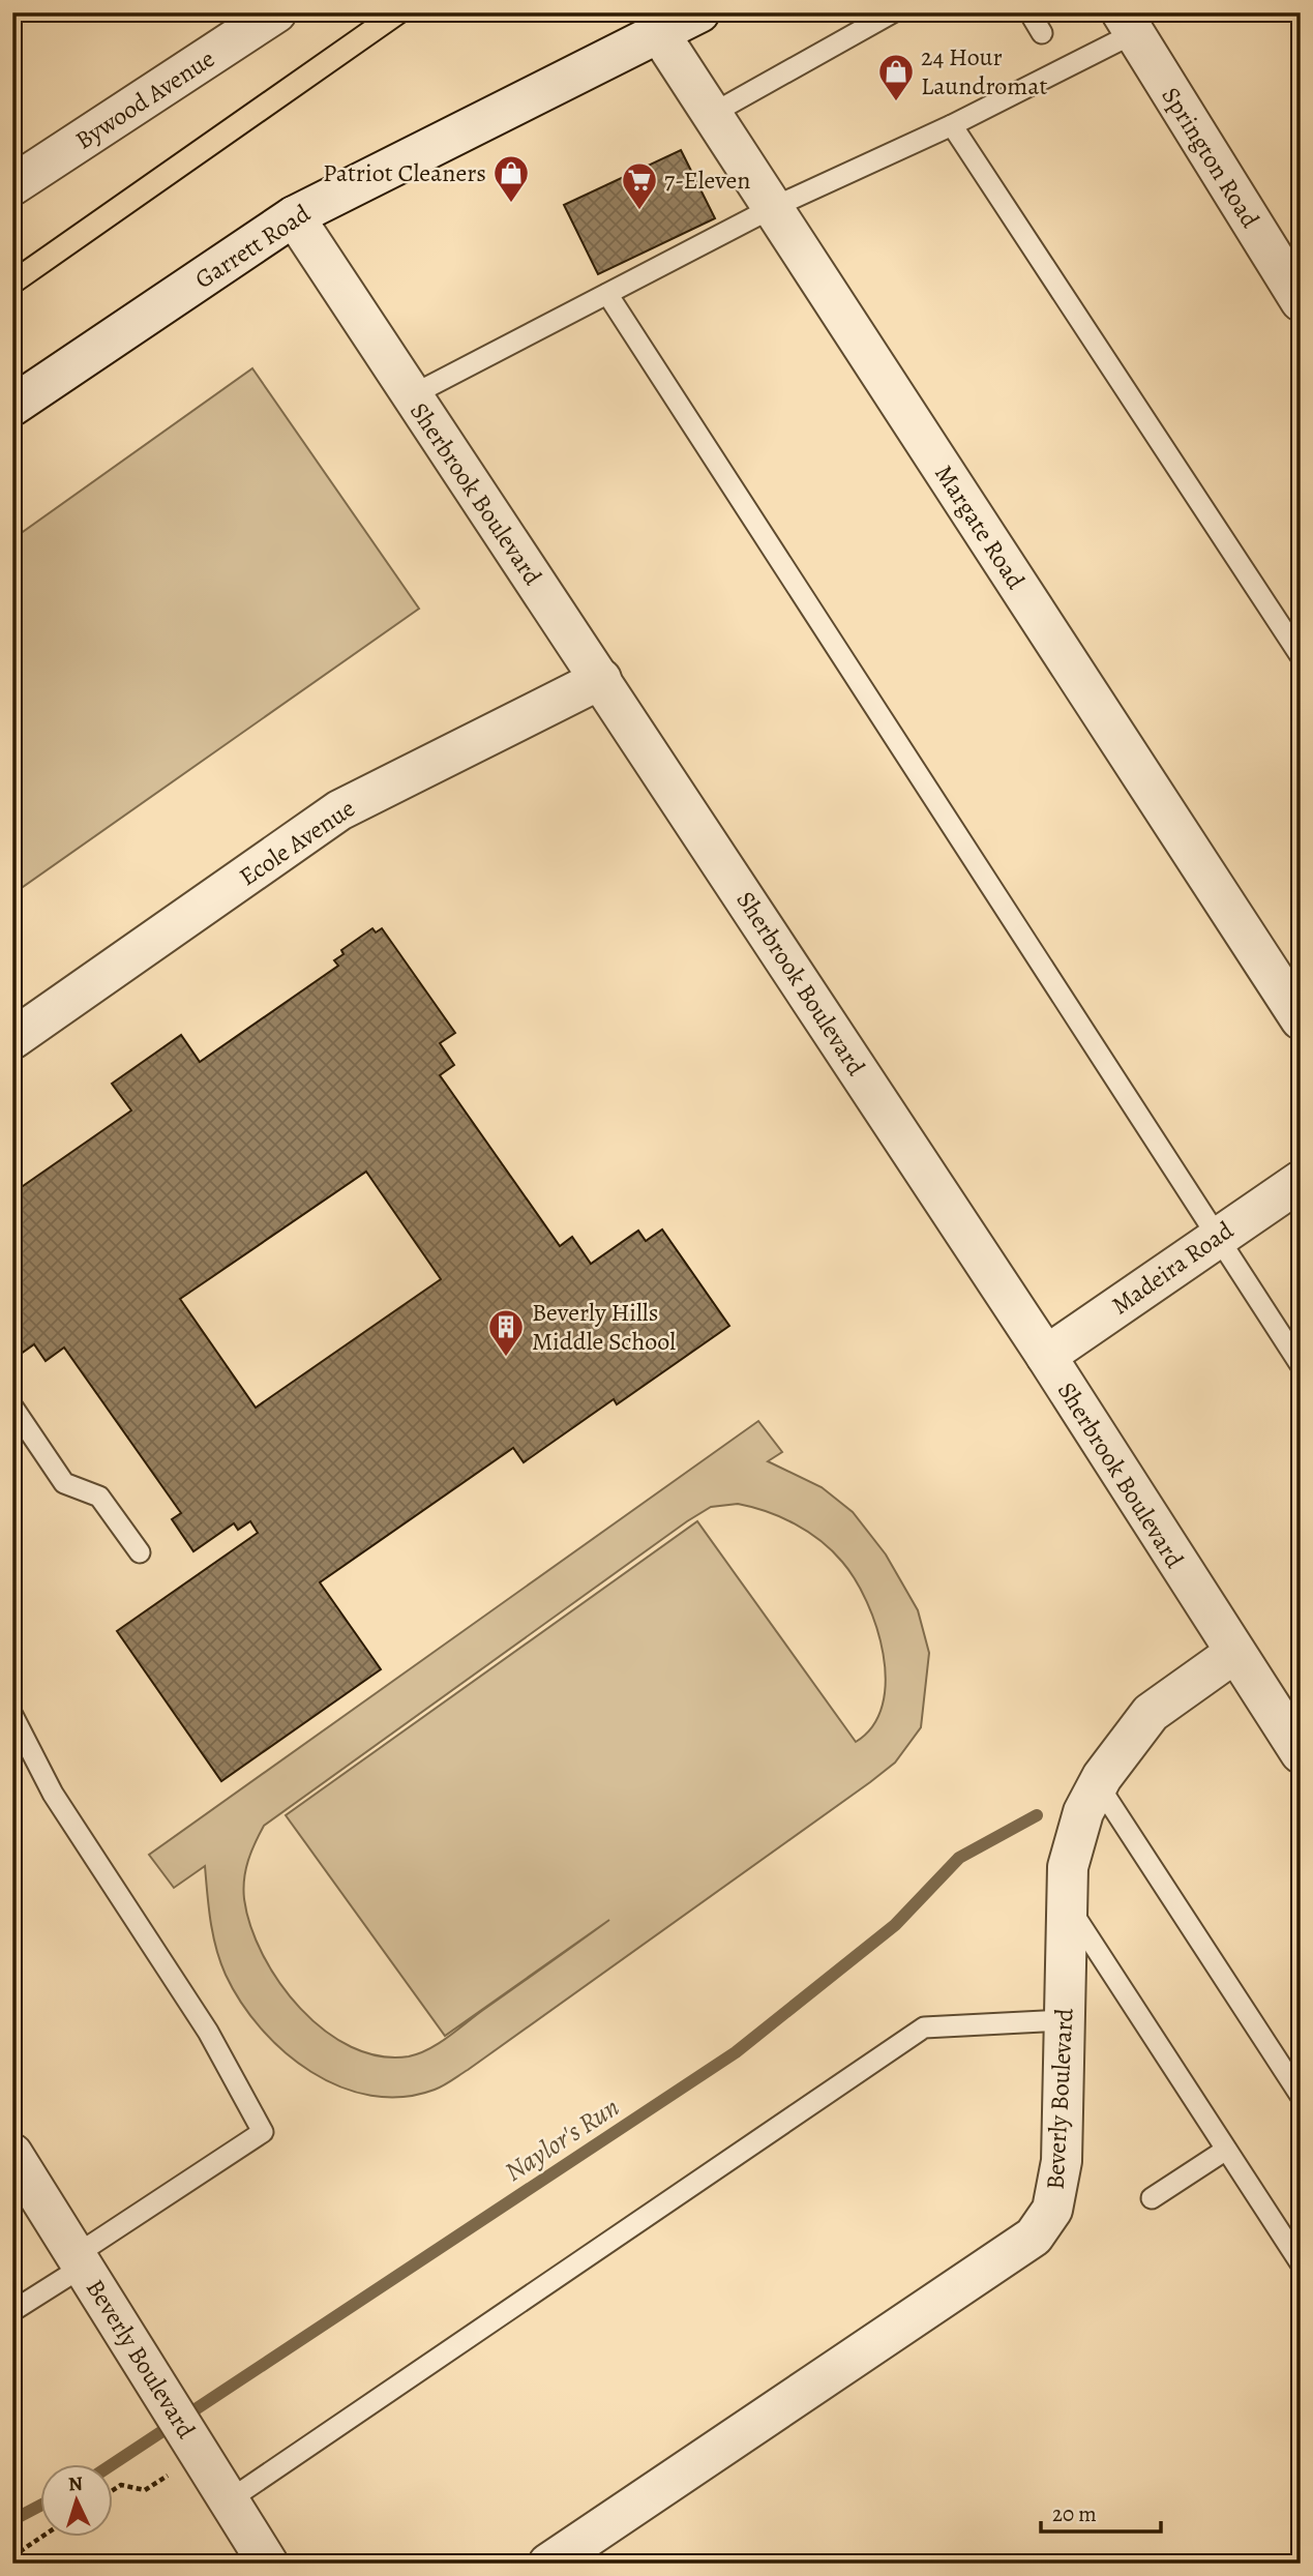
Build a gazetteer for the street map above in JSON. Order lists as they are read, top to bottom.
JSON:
{
  "streets": {
    "street": [
      "Bywood Avenue",
      "Springton Road",
      "Garrett Road",
      "Sherbrook Boulevard",
      "Margate Road",
      "Ecole Avenue",
      "Madeira Road",
      "Beverly Boulevard"
    ]
  },
  "crossings": [
    ["Garrett Road", "Sherbrook Boulevard"],
    ["Garrett Road", "Margate Road"],
    ["Sherbrook Boulevard", "Ecole Avenue"],
    ["Sherbrook Boulevard", "Madeira Road"],
    ["Sherbrook Boulevard", "Beverly Boulevard"]
  ],
  "water": ["Naylor's Run"],
  "places": {
    "shop": ["24 Hour Laundromat", "Patriot Cleaners"],
    "supermarket": ["7-Eleven"],
    "building": ["Beverly Hills Middle School"]
  },
  "scale_bar": "20 m",
  "north": "top"
}
